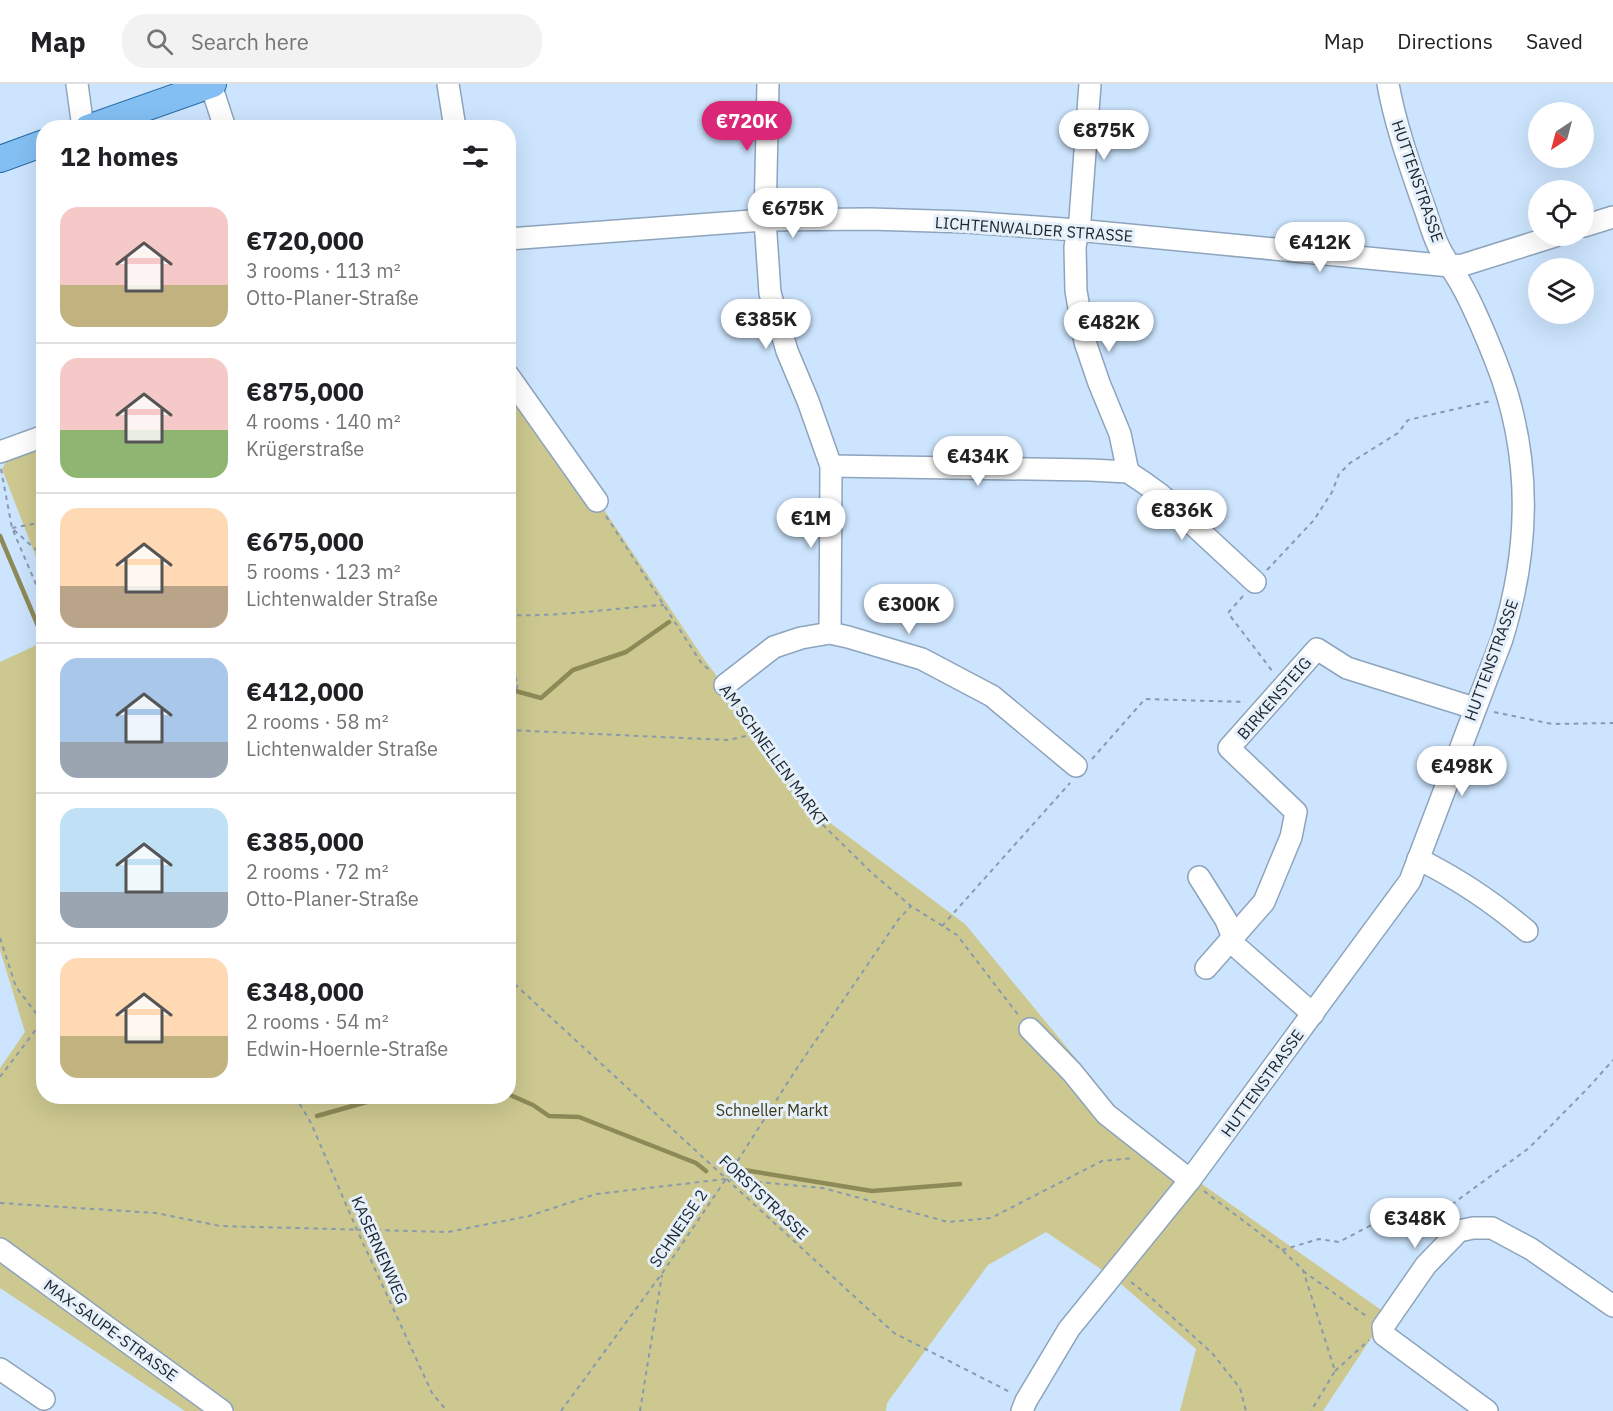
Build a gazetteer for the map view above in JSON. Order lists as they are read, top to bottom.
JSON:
{
  "streets": {
    "street": [
      "HUTTENSTRASSE",
      "LICHTENWALDER STRASSE",
      "BIRKENSTEIG",
      "MAX-SAUPE-STRASSE"
    ],
    "path": [
      "AM SCHNELLEN MARKT",
      "FORSTSTRASSE",
      "SCHNEISE 2",
      "KASERNENWEG"
    ]
  },
  "crossings": [
    ["HUTTENSTRASSE", "LICHTENWALDER STRASSE"],
    ["HUTTENSTRASSE", "BIRKENSTEIG"],
    ["HUTTENSTRASSE", "FORSTSTRASSE"],
    ["AM SCHNELLEN MARKT", "SCHNEISE 2"],
    ["FORSTSTRASSE", "SCHNEISE 2"]
  ],
  "parks": ["Schneller Markt"],
  "north": "bottom left",
  "page": {
    "header": "Map",
    "search": "Search here",
    "nav": ["Map", "Directions", "Saved"],
    "price": [
      "€720K",
      "€875K",
      "€675K",
      "€412K",
      "€385K",
      "€482K",
      "€434K",
      "€836K",
      "€1M",
      "€300K",
      "€498K",
      "€348K"
    ],
    "heading": "12 homes",
    "list": [
      {
        "name": "€720,000",
        "note": "3 rooms · 113 m² · Otto-Planer-Straße"
      },
      {
        "name": "€875,000",
        "note": "4 rooms · 140 m² · Krügerstraße"
      },
      {
        "name": "€675,000",
        "note": "5 rooms · 123 m² · Lichtenwalder Straße"
      },
      {
        "name": "€412,000",
        "note": "2 rooms · 58 m² · Lichtenwalder Straße"
      },
      {
        "name": "€385,000",
        "note": "2 rooms · 72 m² · Otto-Planer-Straße"
      },
      {
        "name": "€348,000",
        "note": "2 rooms · 54 m² · Edwin-Hoernle-Straße"
      }
    ]
  }
}
